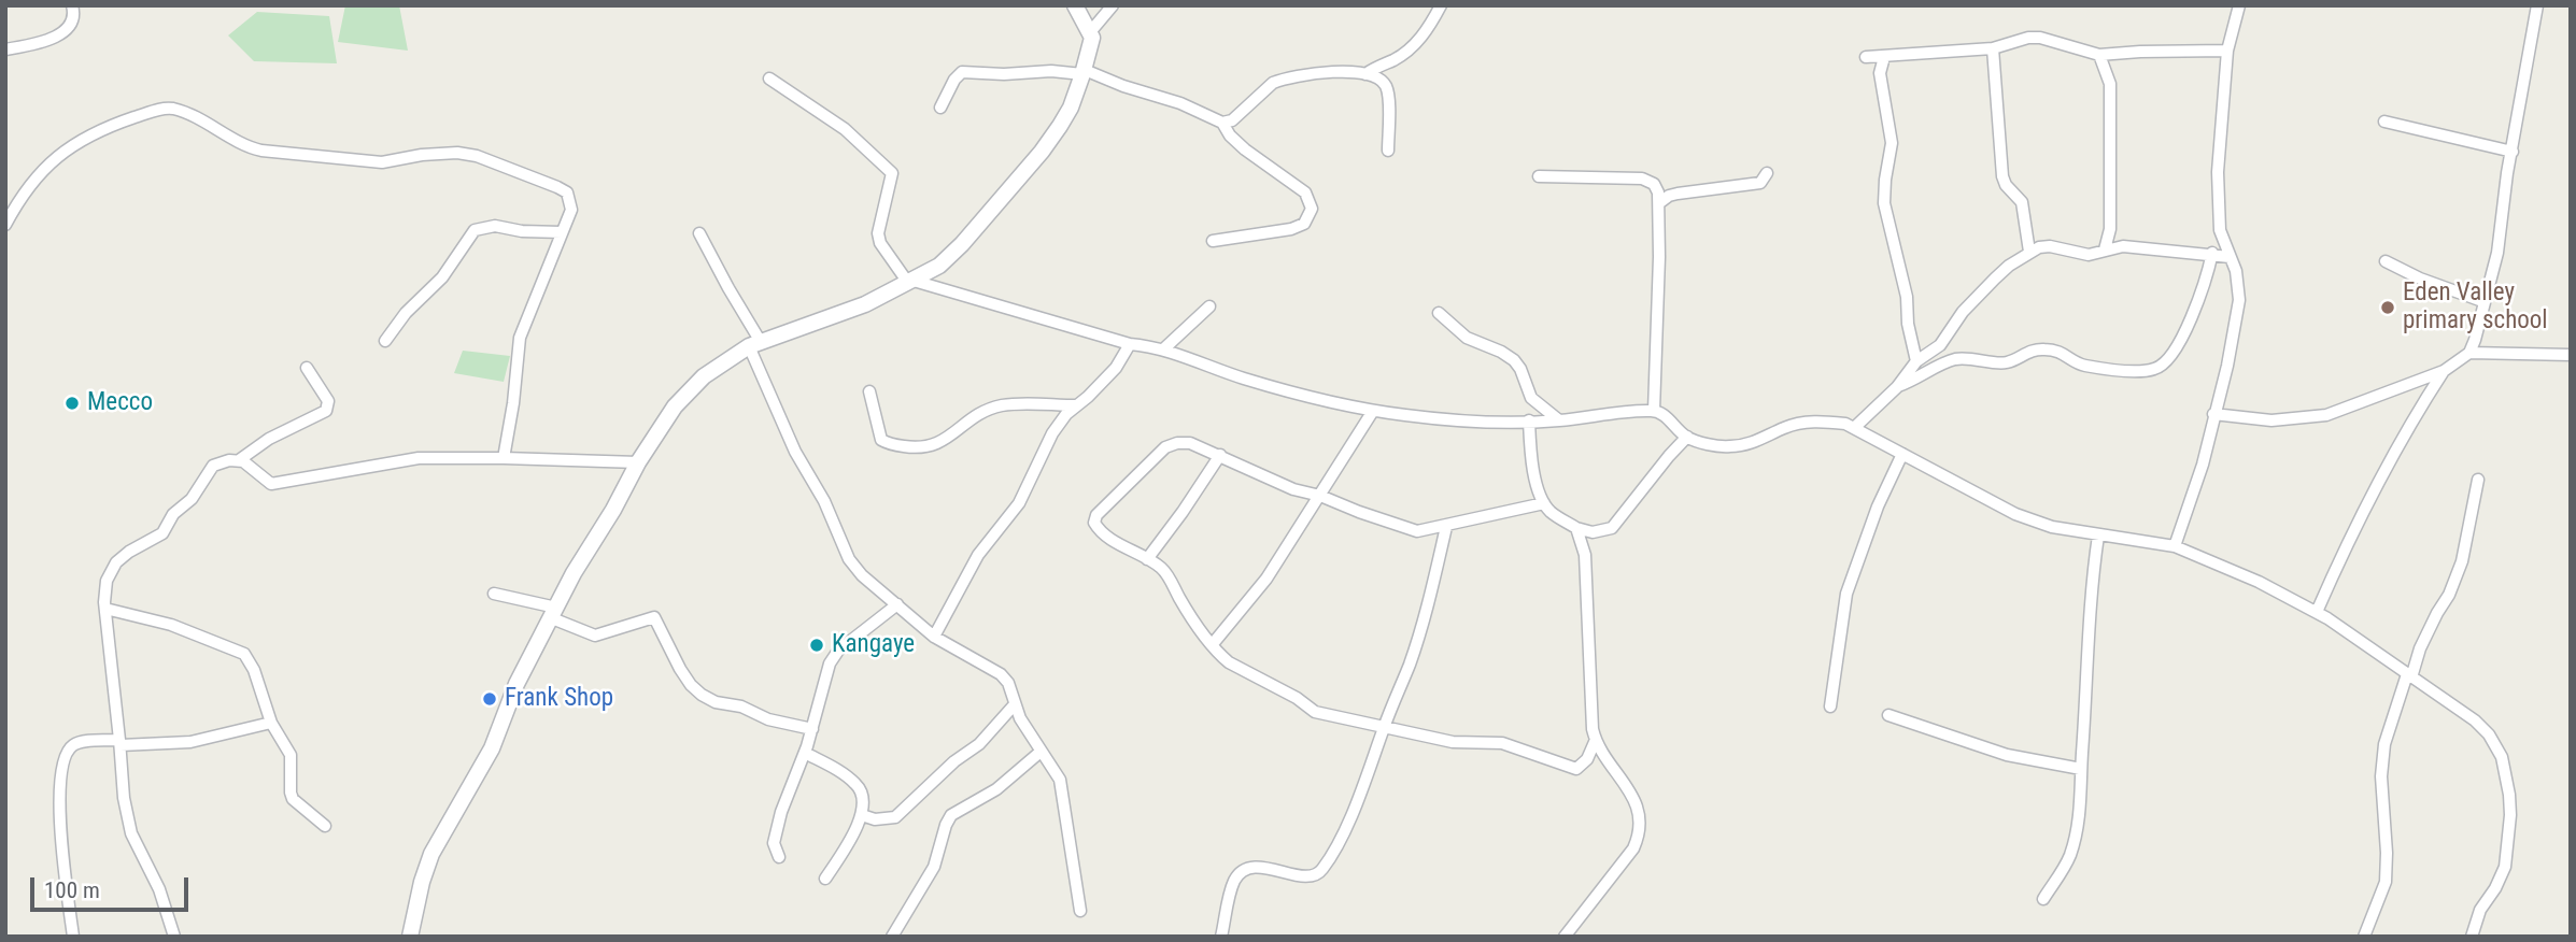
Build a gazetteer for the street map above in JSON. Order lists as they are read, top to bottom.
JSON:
{
  "places": [
    "Eden Valley primary school",
    "Mecco",
    "Kangaye",
    "Frank Shop"
  ],
  "scale_bar": "100 m"
}
